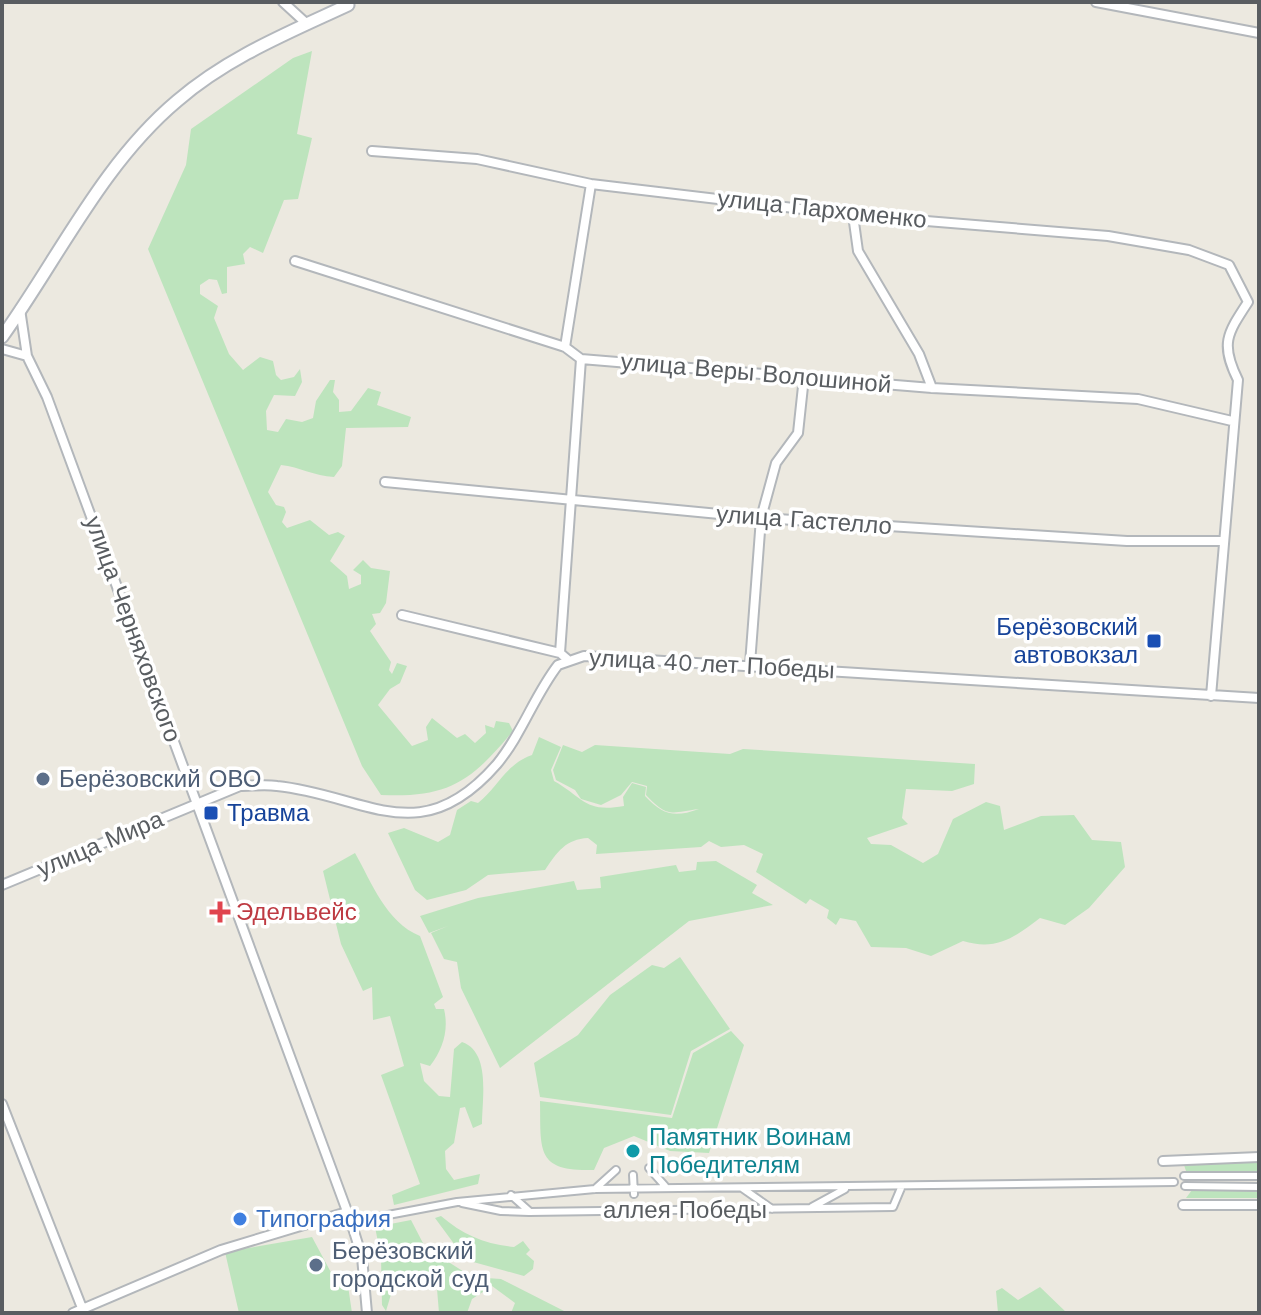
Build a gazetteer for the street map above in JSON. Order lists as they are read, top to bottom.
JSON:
{
  "streets": {
    "street": [
      "улица Пархоменко",
      "улица Веры Волошиной",
      "улица Гастелло",
      "улица Черняховского",
      "улица 40 лет Победы",
      "улица Мира",
      "аллея Победы"
    ]
  },
  "crossings": [
    ["улица Пархоменко", "улица Веры Волошиной"],
    ["улица Черняховского", "улица 40 лет Победы"],
    ["улица Черняховского", "улица Мира"],
    ["улица 40 лет Победы", "улица Мира"]
  ],
  "places": {
    "transit": ["Берёзовский автовокзал", "Травма"],
    "other": [
      "Берёзовский ОВО",
      "Памятник Воинам Победителям",
      "Типография",
      "Берёзовский городской суд"
    ],
    "health": ["Эдельвейс"]
  }
}
